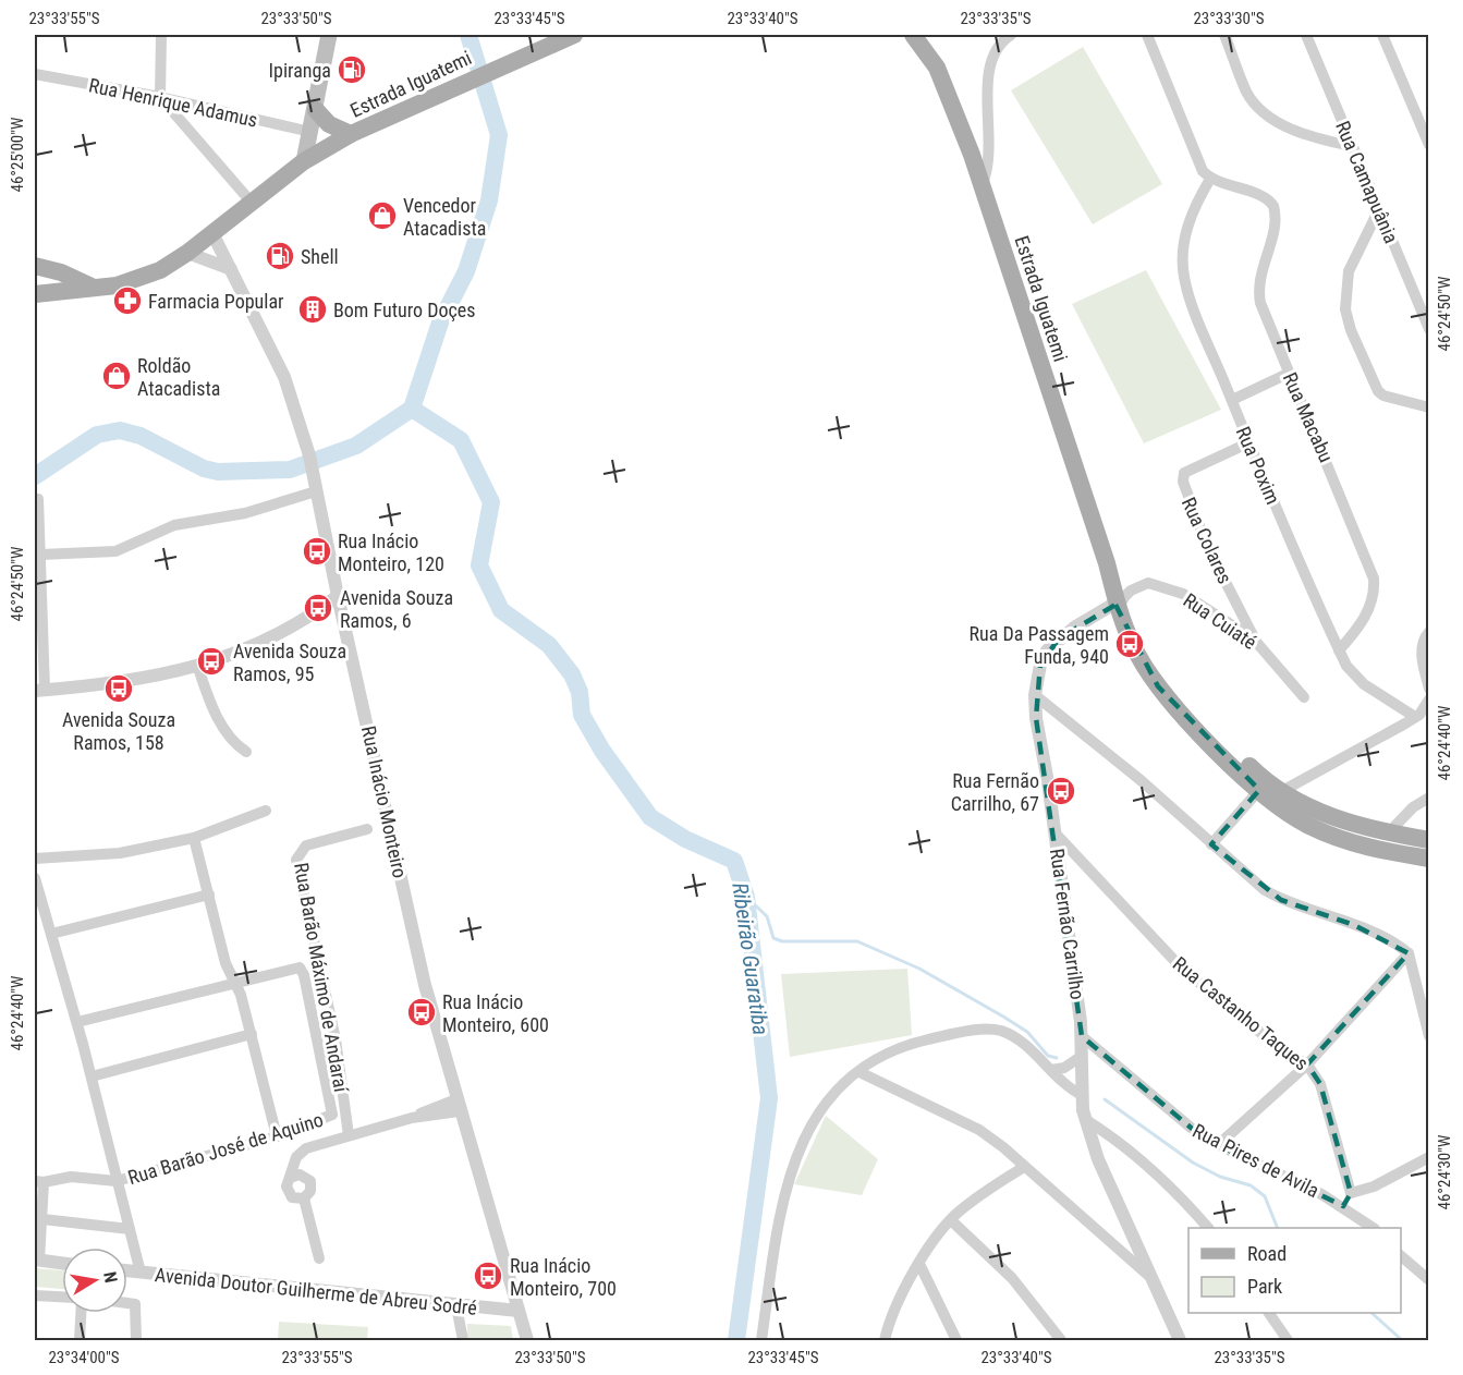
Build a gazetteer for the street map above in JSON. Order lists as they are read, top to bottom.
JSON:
{
  "streets": {
    "main road": ["Estrada Iguatemi"],
    "street": [
      "Rua Henrique Adamus",
      "Rua Camapuânia",
      "Rua Macabu",
      "Rua Poxim",
      "Rua Colares",
      "Rua Cuiaté",
      "Rua Inácio Monteiro",
      "Rua Fernão Carrilho",
      "Rua Barão Máximo de Andaraí",
      "Rua Castanho Taques",
      "Rua Barão José de Aquino",
      "Rua Pires de Avila",
      "Avenida Doutor Guilherme de Abreu Sodré"
    ]
  },
  "crossings": [
    ["Estrada Iguatemi", "Rua Cuiaté"],
    ["Estrada Iguatemi", "Rua Inácio Monteiro"],
    ["Estrada Iguatemi", "Rua Fernão Carrilho"],
    ["Rua Macabu", "Rua Poxim"],
    ["Rua Poxim", "Rua Colares"],
    ["Rua Colares", "Rua Cuiaté"],
    ["Rua Cuiaté", "Rua Fernão Carrilho"],
    ["Rua Inácio Monteiro", "Avenida Doutor Guilherme de Abreu Sodré"],
    ["Rua Fernão Carrilho", "Rua Castanho Taques"],
    ["Rua Fernão Carrilho", "Rua Pires de Avila"]
  ],
  "water": ["Ribeirão Guaratiba"],
  "places": {
    "fuel station": ["Ipiranga", "Shell"],
    "shop": ["Vencedor Atacadista", "Roldão Atacadista"],
    "pharmacy": ["Farmacia Popular"],
    "building": ["Bom Futuro Doçes"],
    "bus stop": [
      "Rua Inácio Monteiro, 120",
      "Avenida Souza Ramos, 6",
      "Rua Da Passagem Funda, 940",
      "Avenida Souza Ramos, 95",
      "Avenida Souza Ramos, 158",
      "Rua Fernão Carrilho, 67",
      "Rua Inácio Monteiro, 600",
      "Rua Inácio Monteiro, 700"
    ]
  },
  "legend": ["Road", "Park"],
  "north": "right",
  "coordinates": [
    "23°33'55\"S",
    "23°33'50\"S",
    "23°33'45\"S",
    "23°33'40\"S",
    "23°33'35\"S",
    "23°33'30\"S",
    "46°25'00\"W",
    "46°24'50\"W",
    "46°24'40\"W",
    "46°24'30\"W",
    "23°34'00\"S"
  ]
}
